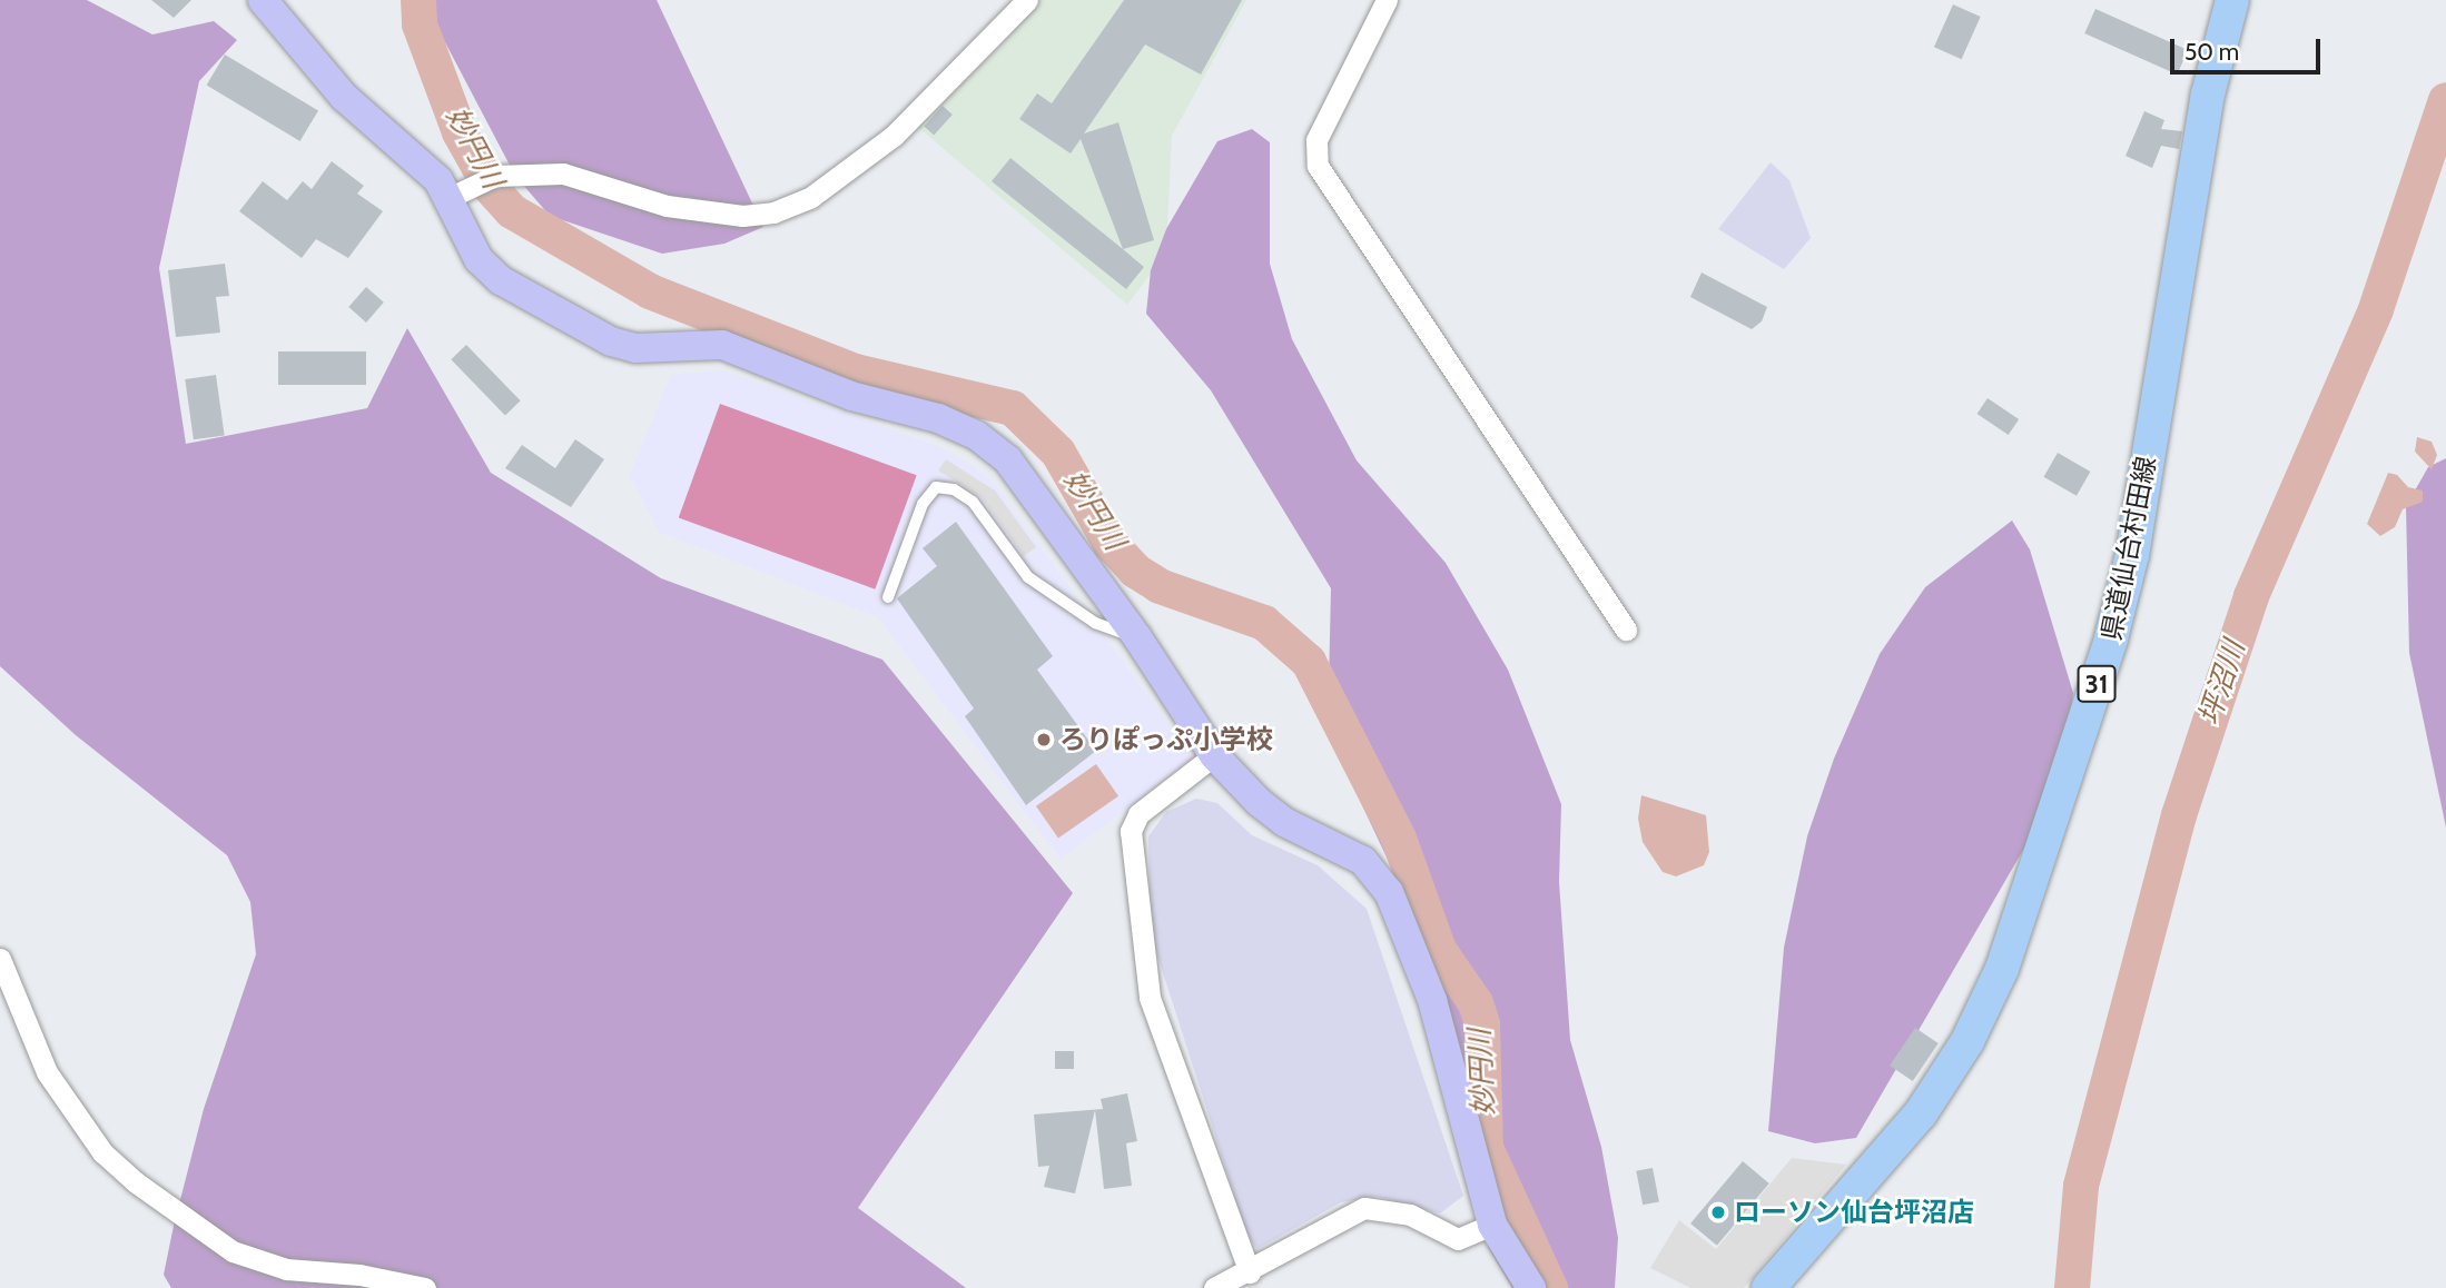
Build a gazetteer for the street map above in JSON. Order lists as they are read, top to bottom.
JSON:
{
  "streets": {
    "main road": ["県道仙台村田線", "31"]
  },
  "water": ["妙円川", "坪沼川"],
  "places": ["ろりぽっぷ小学校", "ローソン仙台坪沼店"],
  "scale_bar": "50 m"
}
